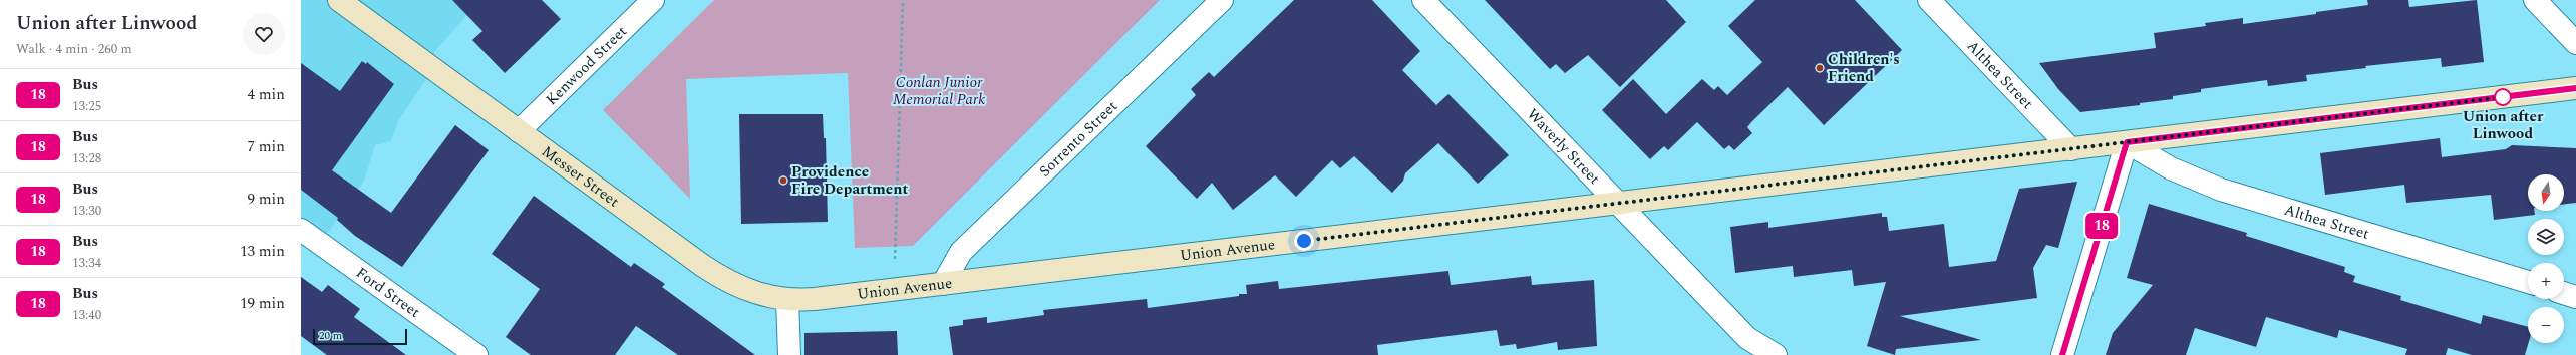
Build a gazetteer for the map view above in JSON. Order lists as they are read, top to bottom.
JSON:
{
  "streets": {
    "main road": ["Messer Street", "Union Avenue"],
    "street": [
      "Kenwood Street",
      "Althea Street",
      "Sorrento Street",
      "Waverly Street",
      "Ford Street"
    ]
  },
  "crossings": [
    ["Kenwood Street", "Messer Street"],
    ["Althea Street", "Union Avenue"],
    ["Sorrento Street", "Union Avenue"],
    ["Waverly Street", "Union Avenue"],
    ["Messer Street", "Union Avenue"]
  ],
  "parks": ["Conlan Junior Memorial Park"],
  "places": ["Children's Friend", "Union after Linwood", "Providence Fire Department"],
  "lines": ["bus line 18"],
  "scale_bar": "20 m",
  "north": "bottom",
  "page": {
    "heading": ["Union after Linwood", "Walk · 4 min · 260 m"],
    "on_map": "18",
    "list": [
      {
        "mark": "18",
        "name": "Bus",
        "note": "13:25",
        "value": "4 min"
      },
      {
        "mark": "18",
        "name": "Bus",
        "note": "13:28",
        "value": "7 min"
      },
      {
        "mark": "18",
        "name": "Bus",
        "note": "13:30",
        "value": "9 min"
      },
      {
        "mark": "18",
        "name": "Bus",
        "note": "13:34",
        "value": "13 min"
      },
      {
        "mark": "18",
        "name": "Bus",
        "note": "13:40",
        "value": "19 min"
      }
    ],
    "map_buttons": ["+", "−"],
    "scale": "20 m"
  }
}
